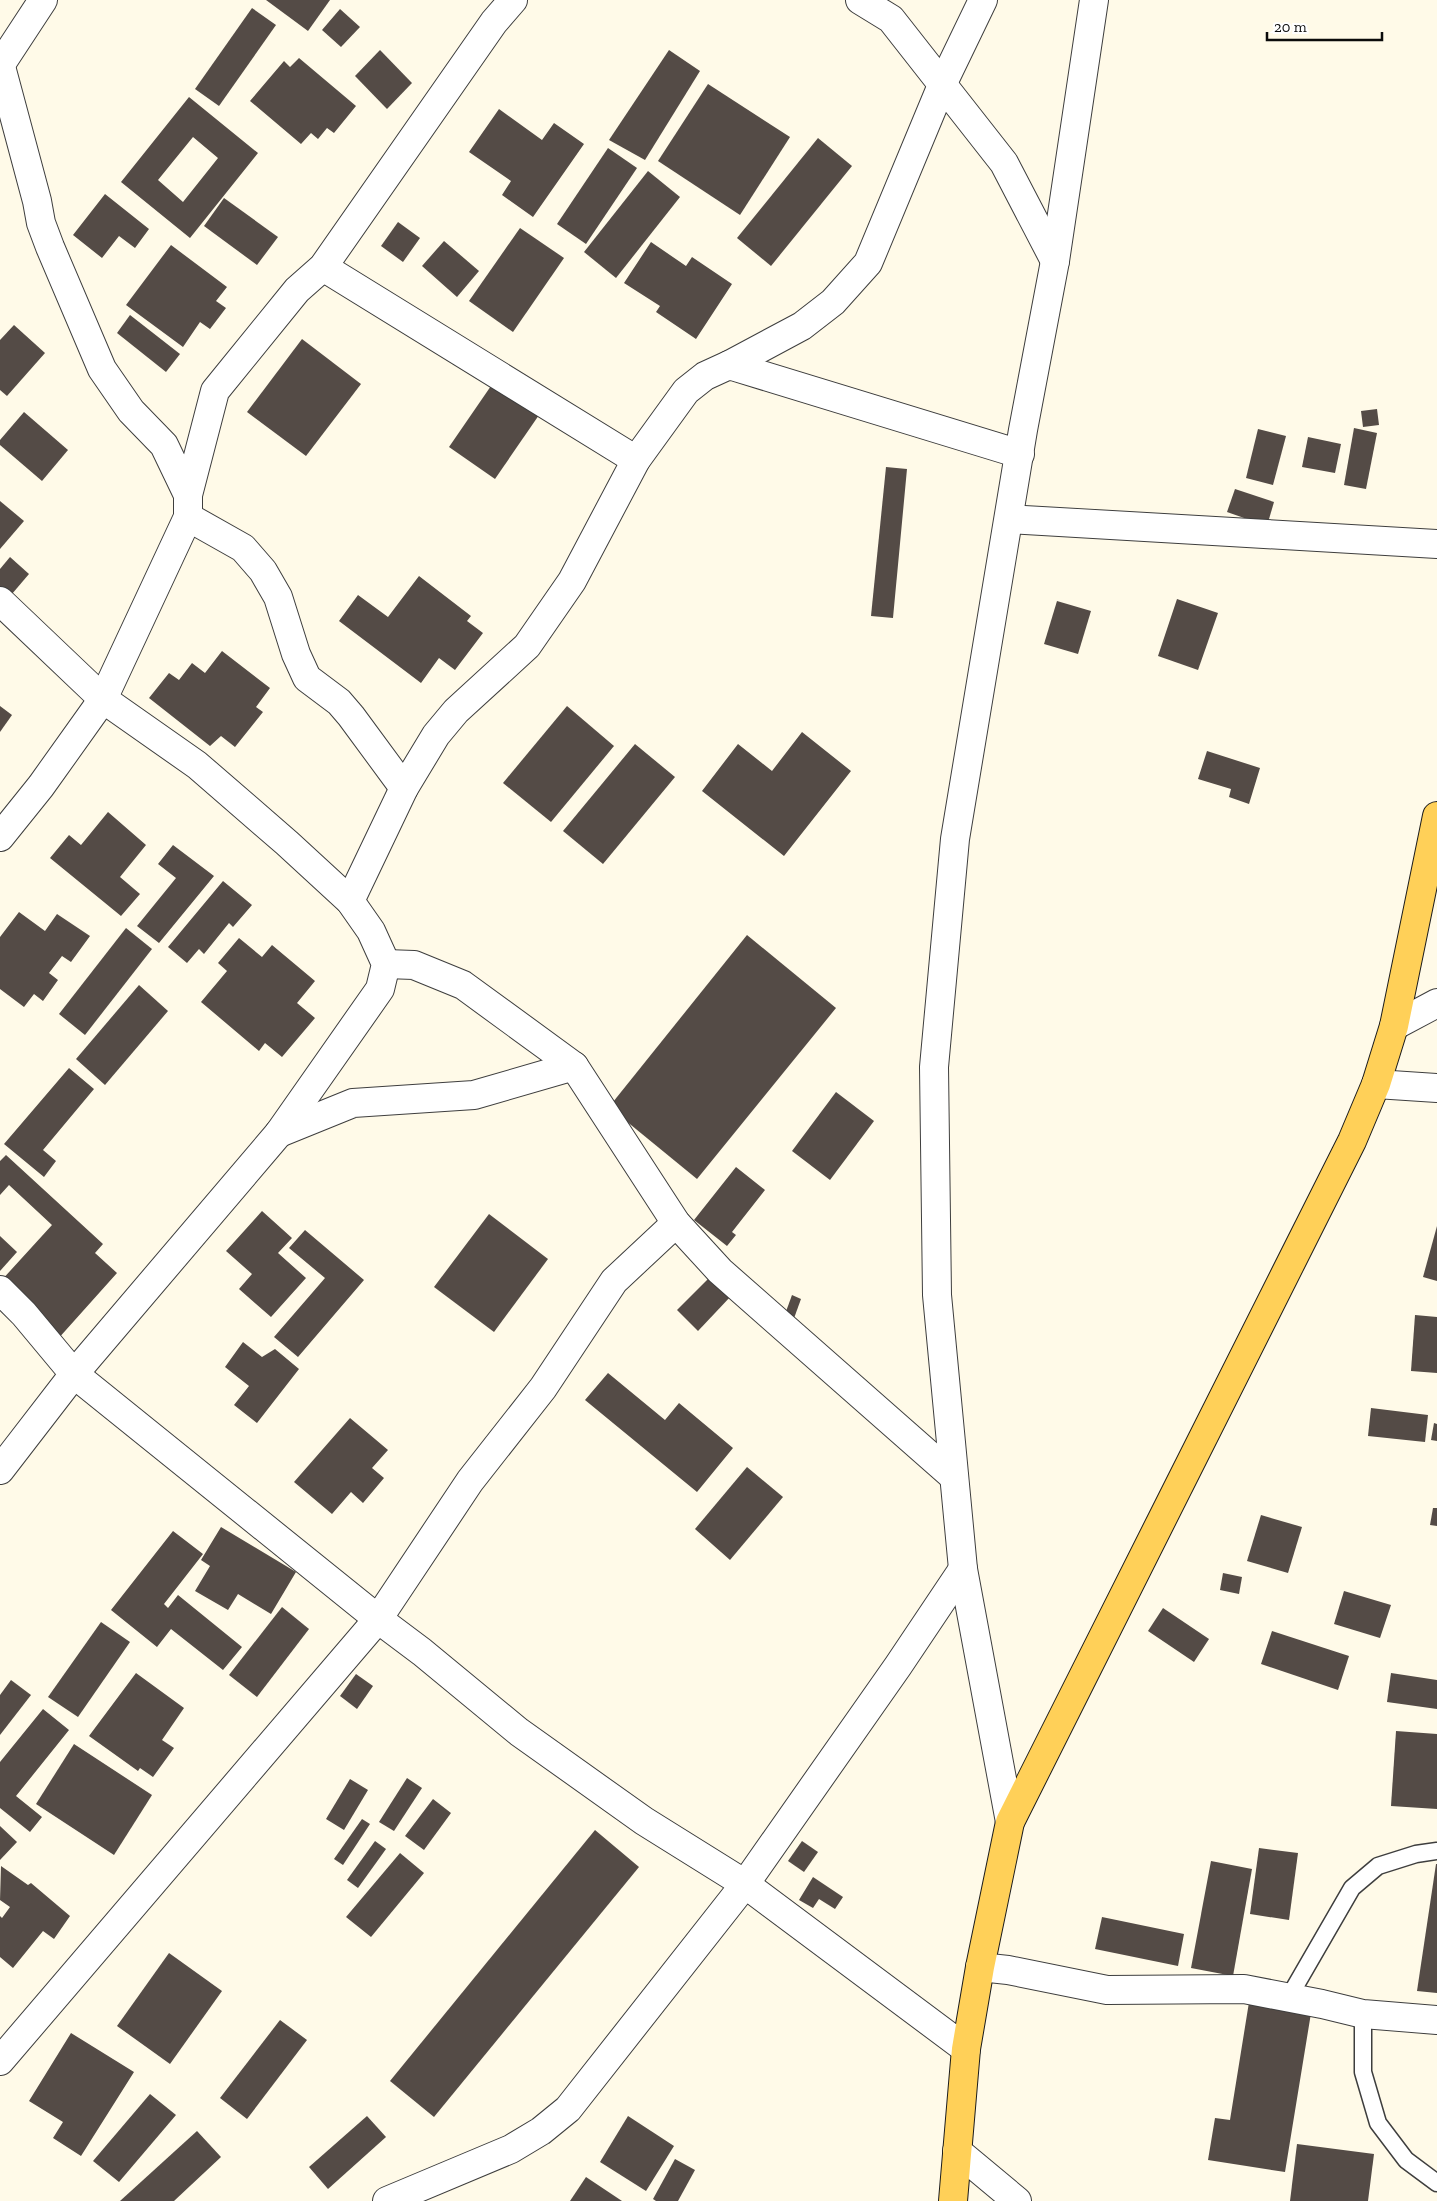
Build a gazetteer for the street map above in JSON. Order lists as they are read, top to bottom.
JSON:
{
  "scale_bar": "20 m"
}
